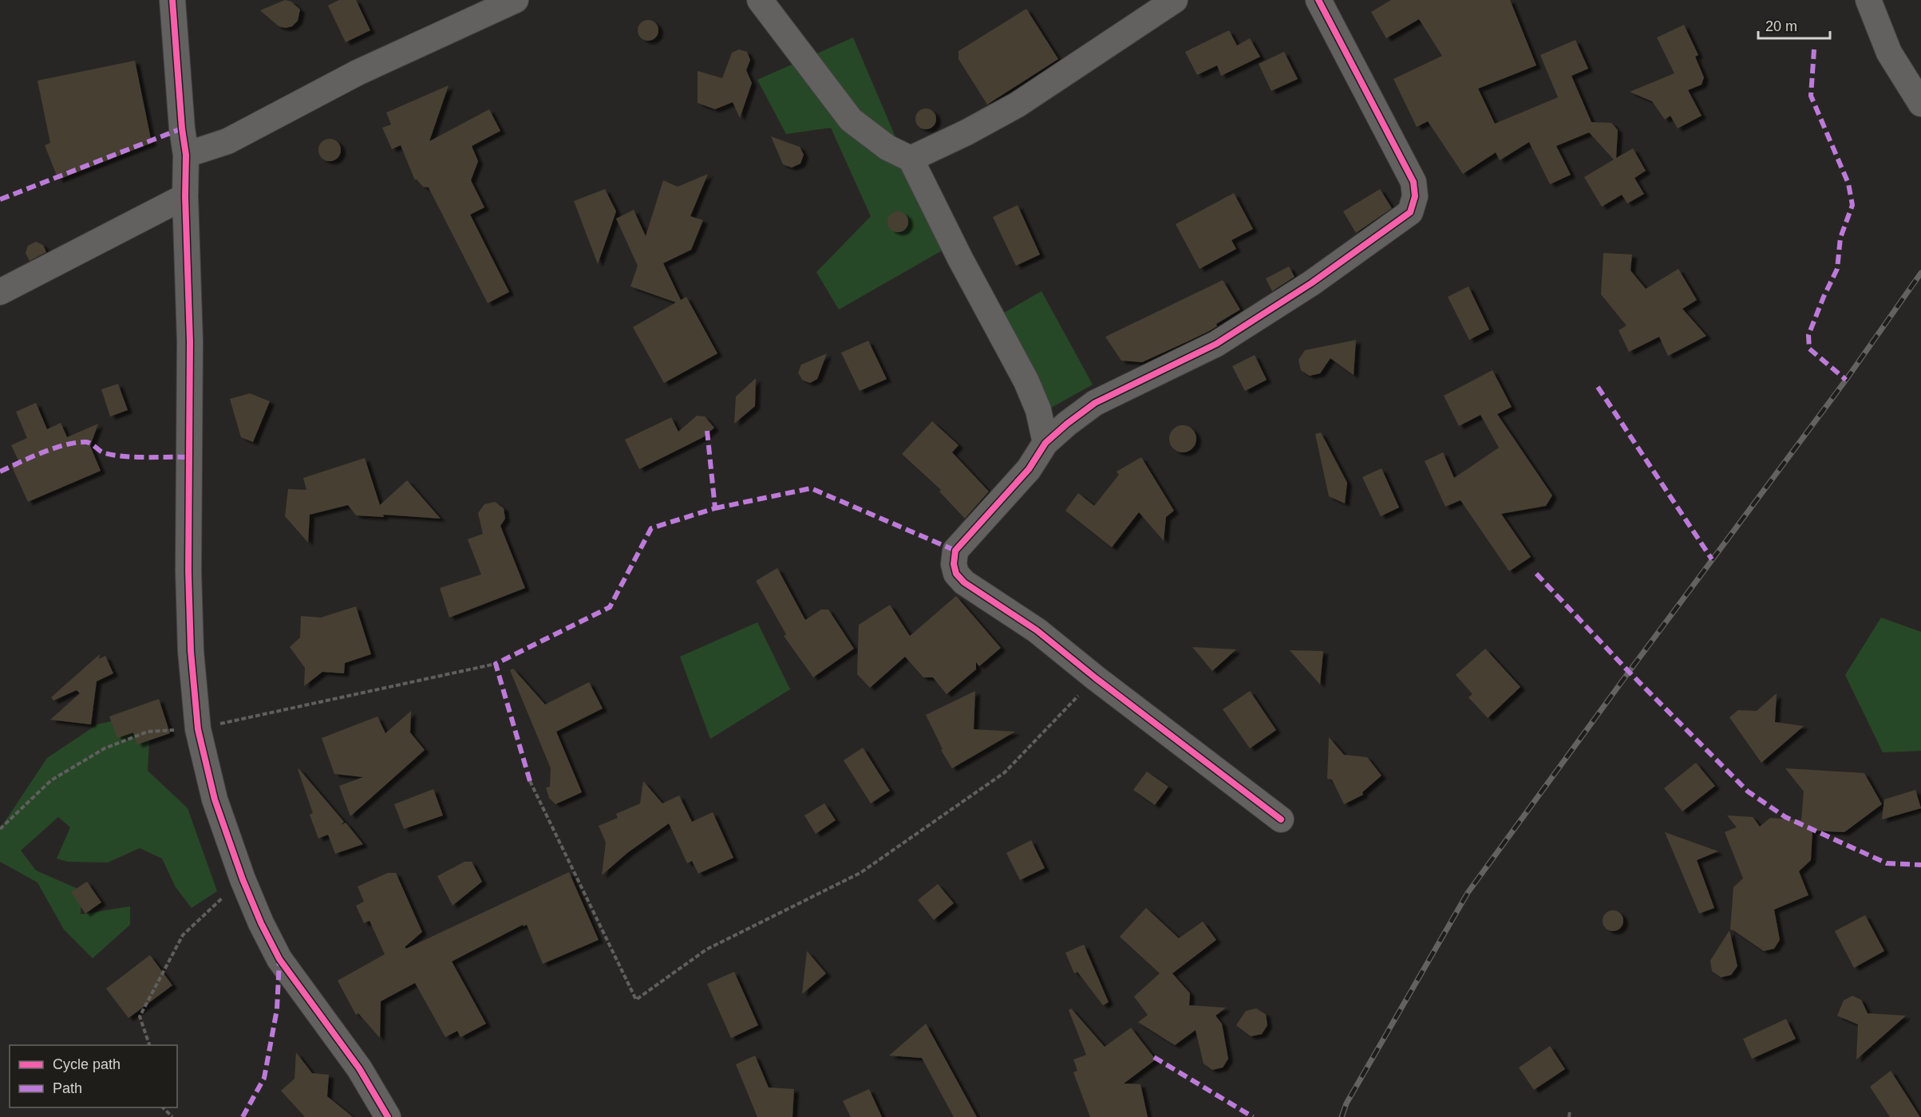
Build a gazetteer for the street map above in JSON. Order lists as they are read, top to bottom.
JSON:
{
  "legend": ["Cycle path", "Path"],
  "scale_bar": "20 m"
}
